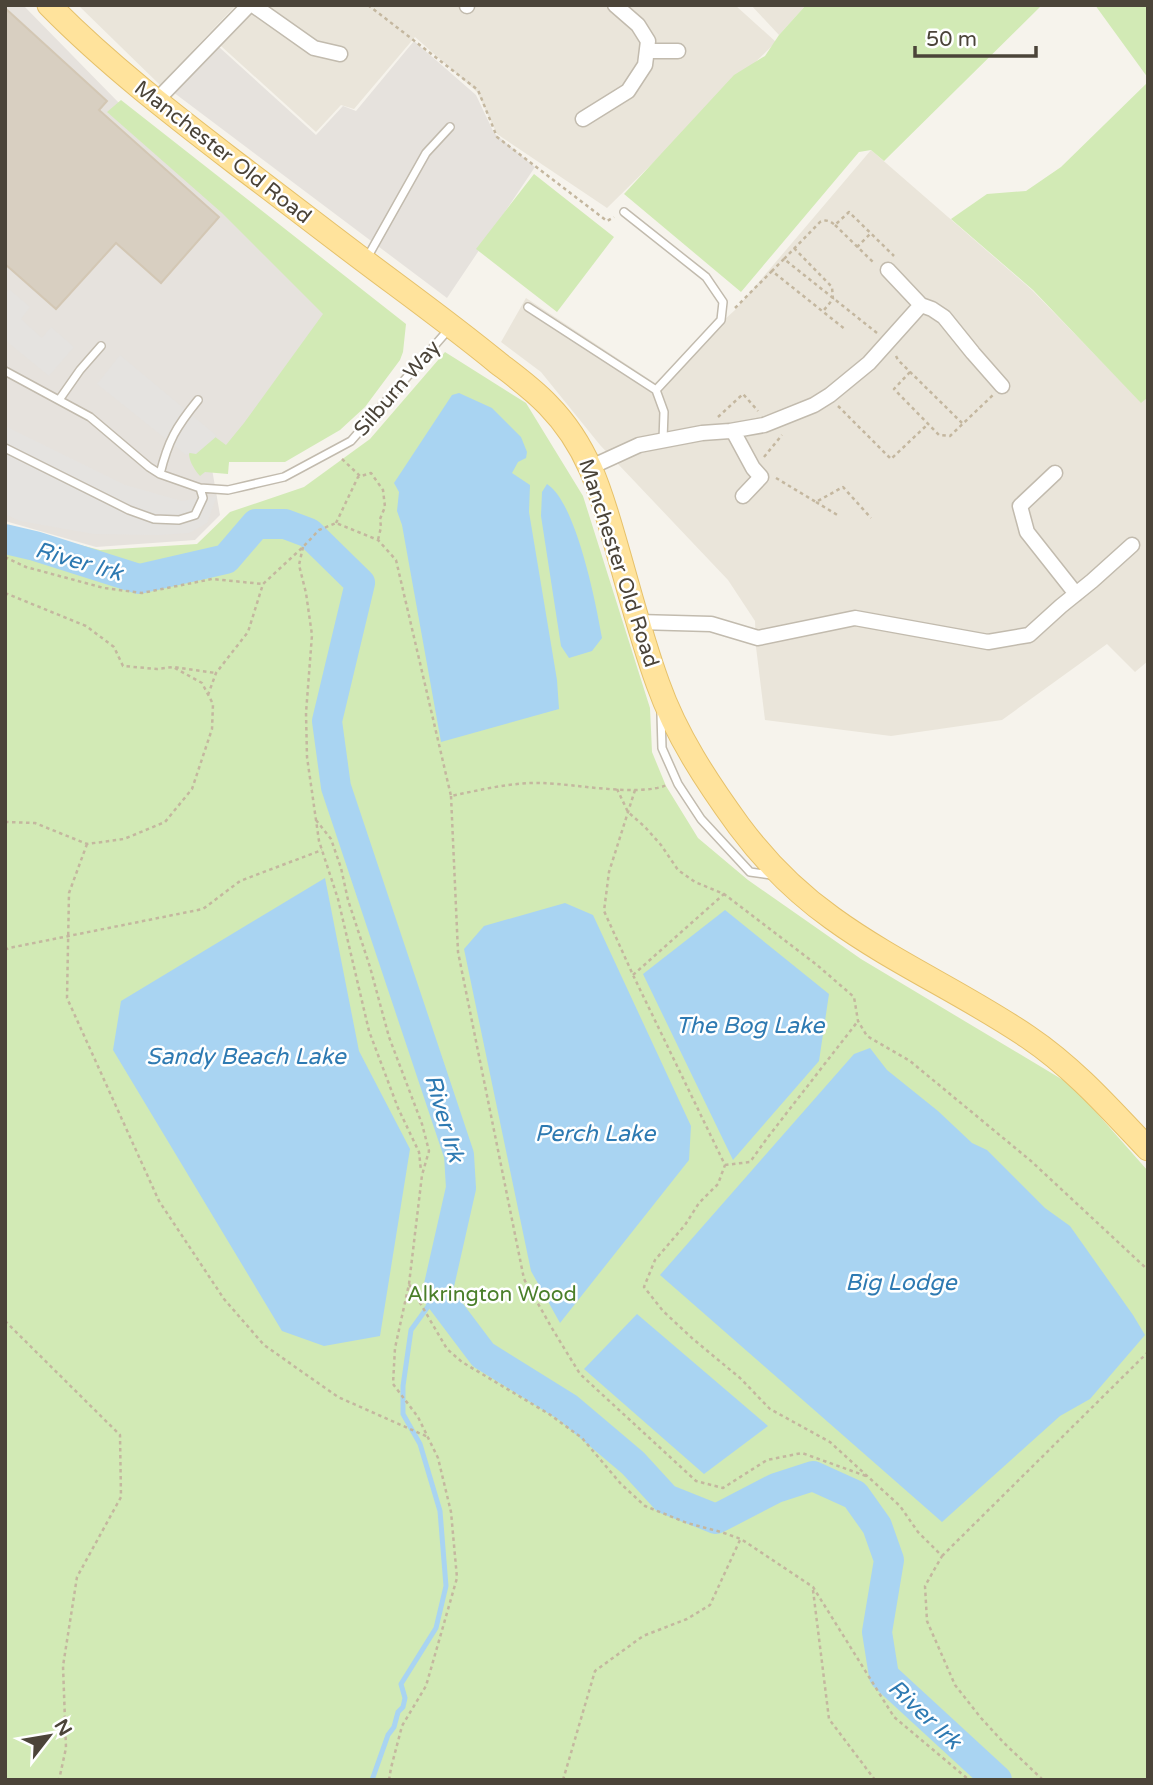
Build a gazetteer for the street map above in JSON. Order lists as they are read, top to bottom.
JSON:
{
  "streets": {
    "main road": ["Manchester Old Road"],
    "lane": ["Silburn Way"]
  },
  "crossings": [
    ["Manchester Old Road", "Silburn Way"]
  ],
  "water": [
    "River Irk",
    "The Bog Lake",
    "Sandy Beach Lake",
    "Perch Lake",
    "Big Lodge"
  ],
  "parks": ["Alkrington Wood"],
  "scale_bar": "50 m",
  "north": "top right"
}
